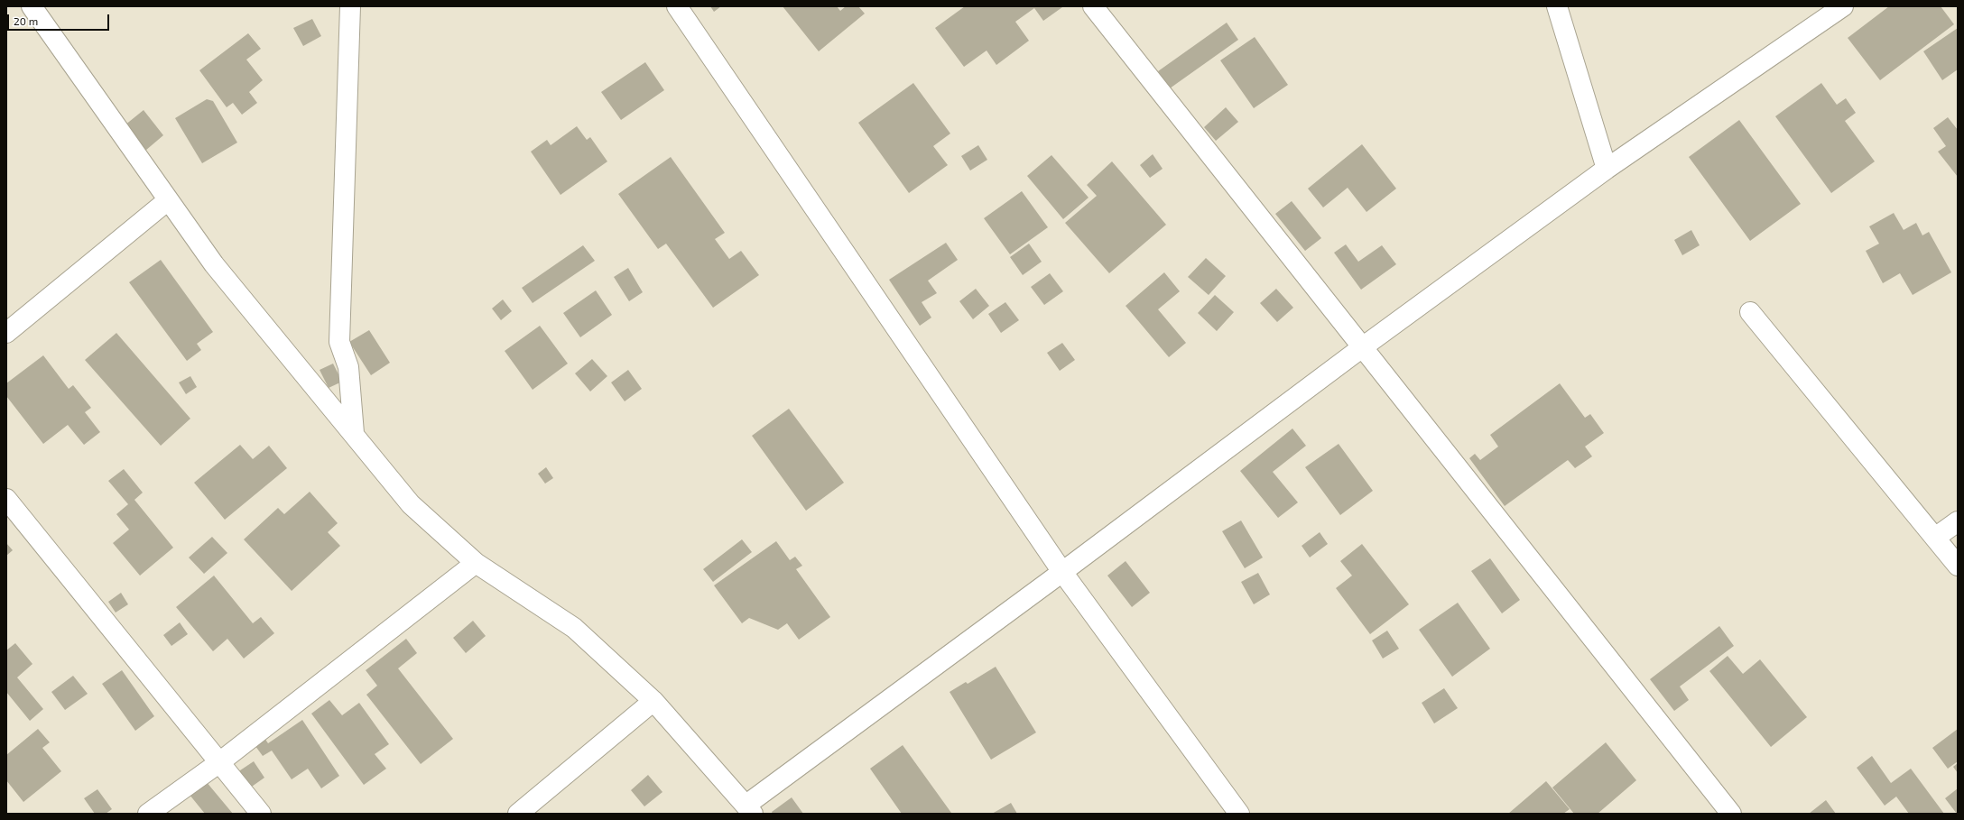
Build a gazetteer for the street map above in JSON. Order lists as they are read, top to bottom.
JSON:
{
  "scale_bar": "20 m"
}
